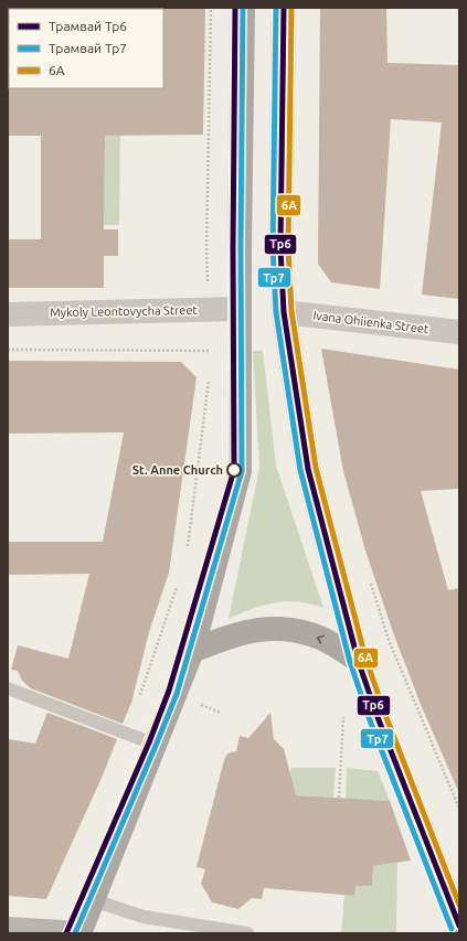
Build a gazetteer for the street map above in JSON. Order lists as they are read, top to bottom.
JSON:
{
  "streets": {
    "street": ["Mykoly Leontovycha Street", "Ivana Ohiienka Street"]
  },
  "places": ["St. Anne Church"],
  "lines": ["tram line Тр6", "tram line Тр7", "transit line 6А"],
  "legend": ["Трамвай Тр6", "Трамвай Тр7", "6А"]
}
